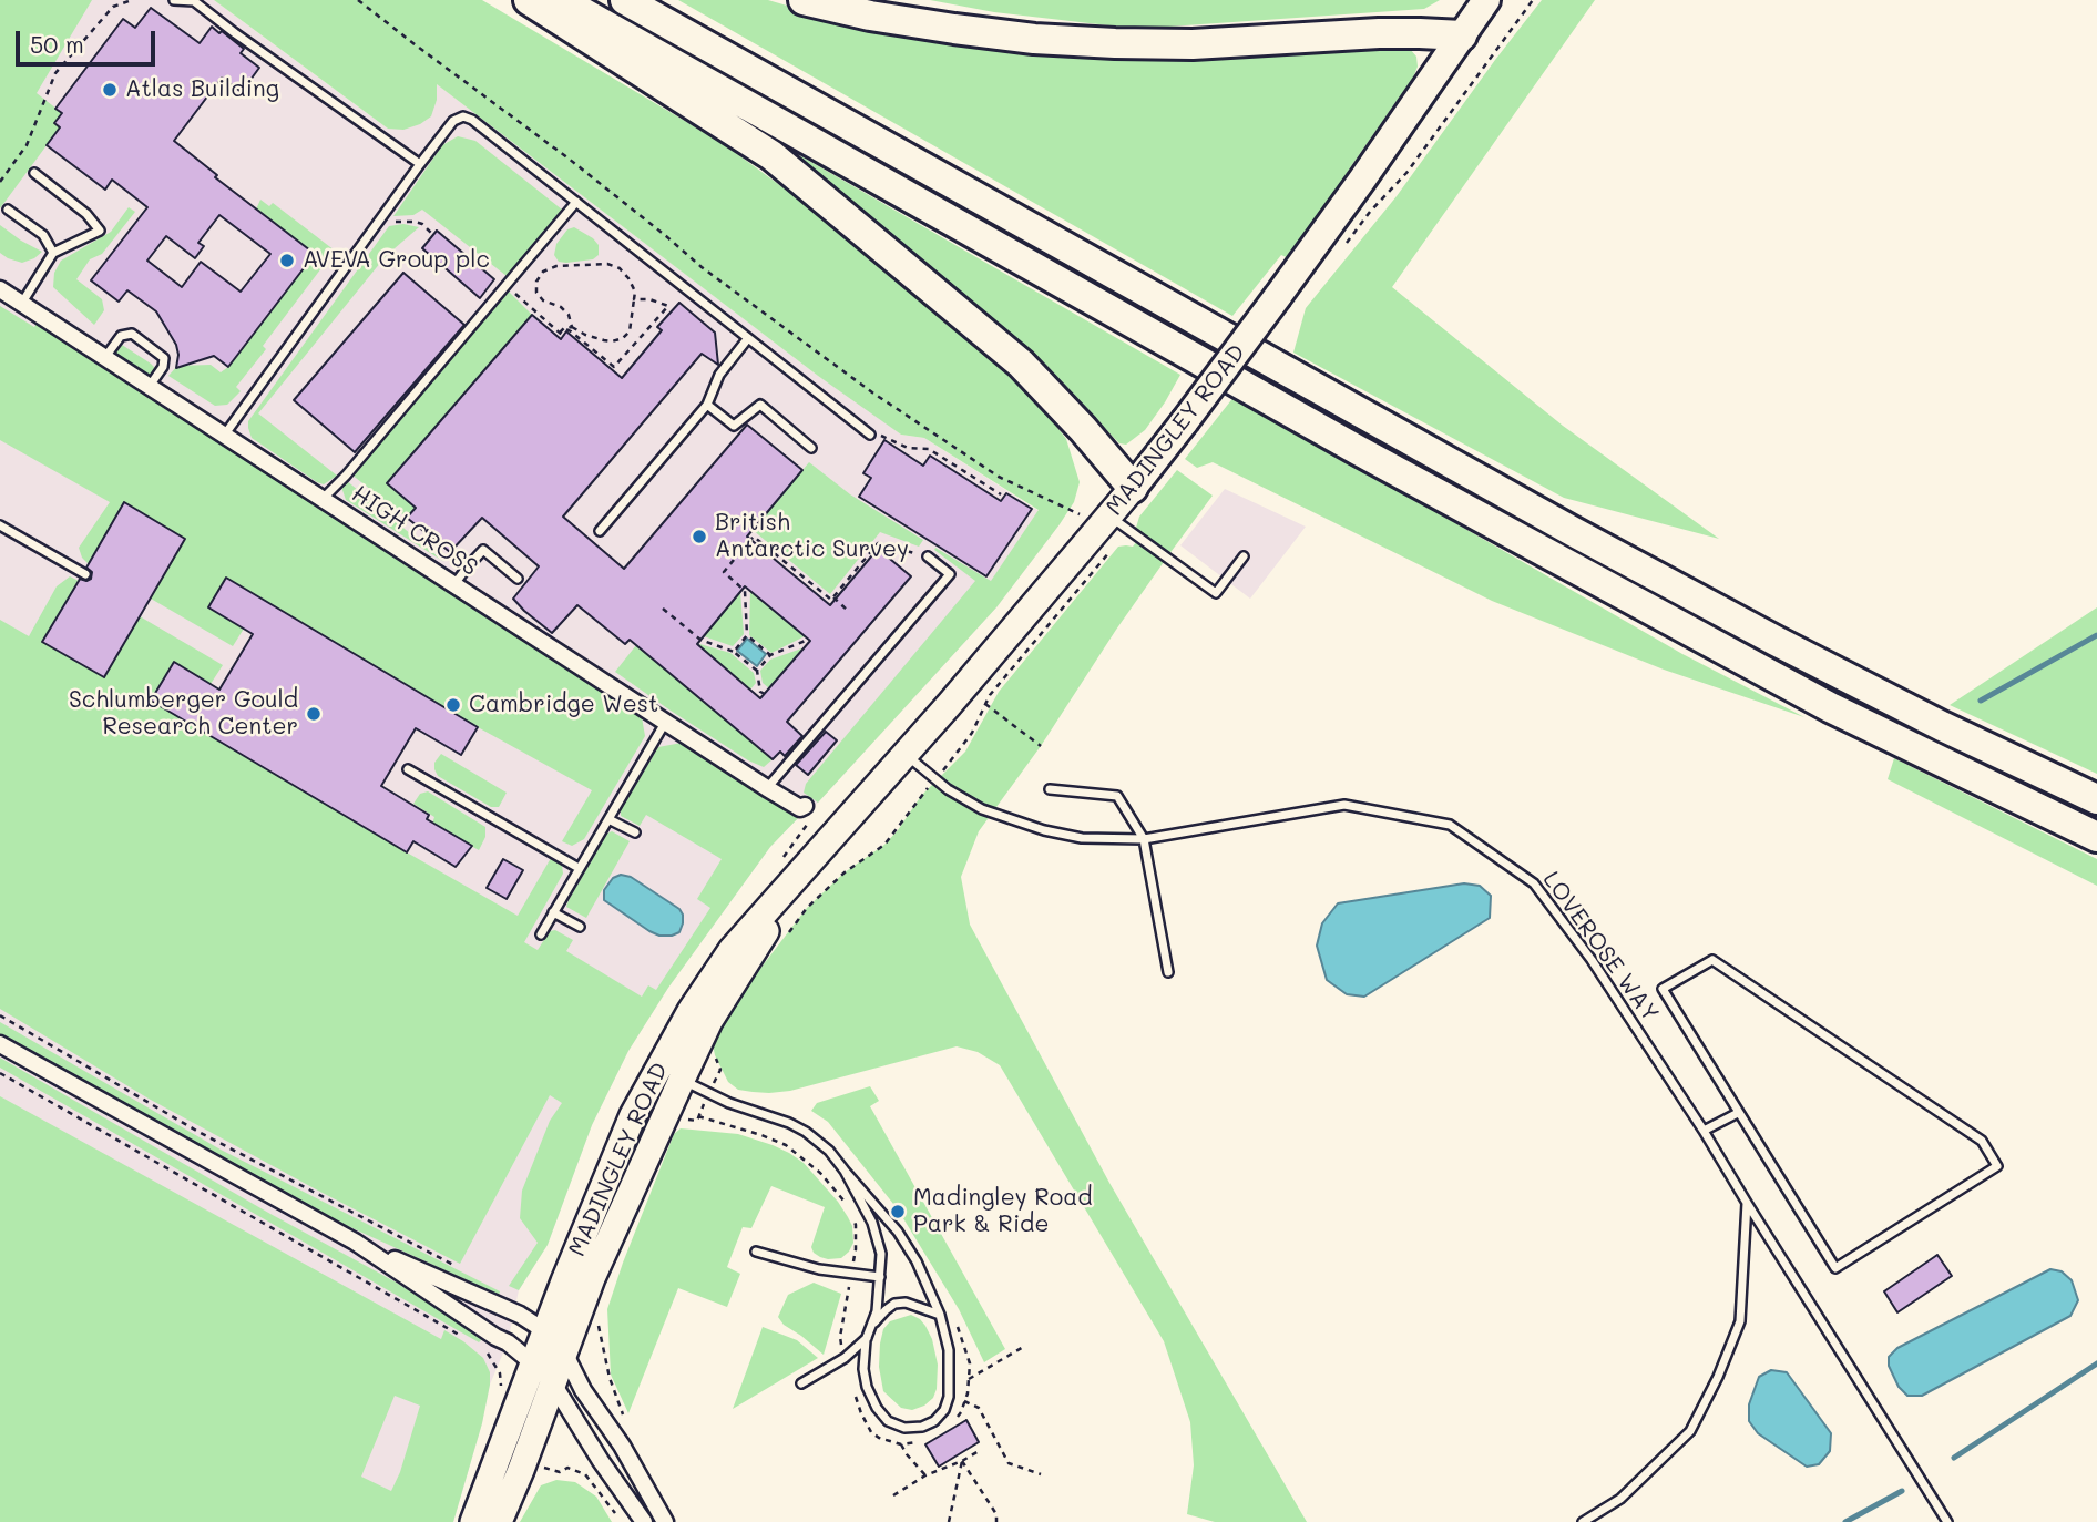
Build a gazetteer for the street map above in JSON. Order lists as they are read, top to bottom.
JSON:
{
  "streets": {
    "highway": ["MADINGLEY ROAD"],
    "street": ["HIGH CROSS"],
    "lane": ["LOVEROSE WAY"]
  },
  "crossings": [
    ["MADINGLEY ROAD", "LOVEROSE WAY"]
  ],
  "places": [
    "Atlas Building",
    "AVEVA Group plc",
    "British Antarctic Survey",
    "Cambridge West",
    "Schlumberger Gould Research Center",
    "Madingley Road Park & Ride"
  ],
  "scale_bar": "50 m"
}
